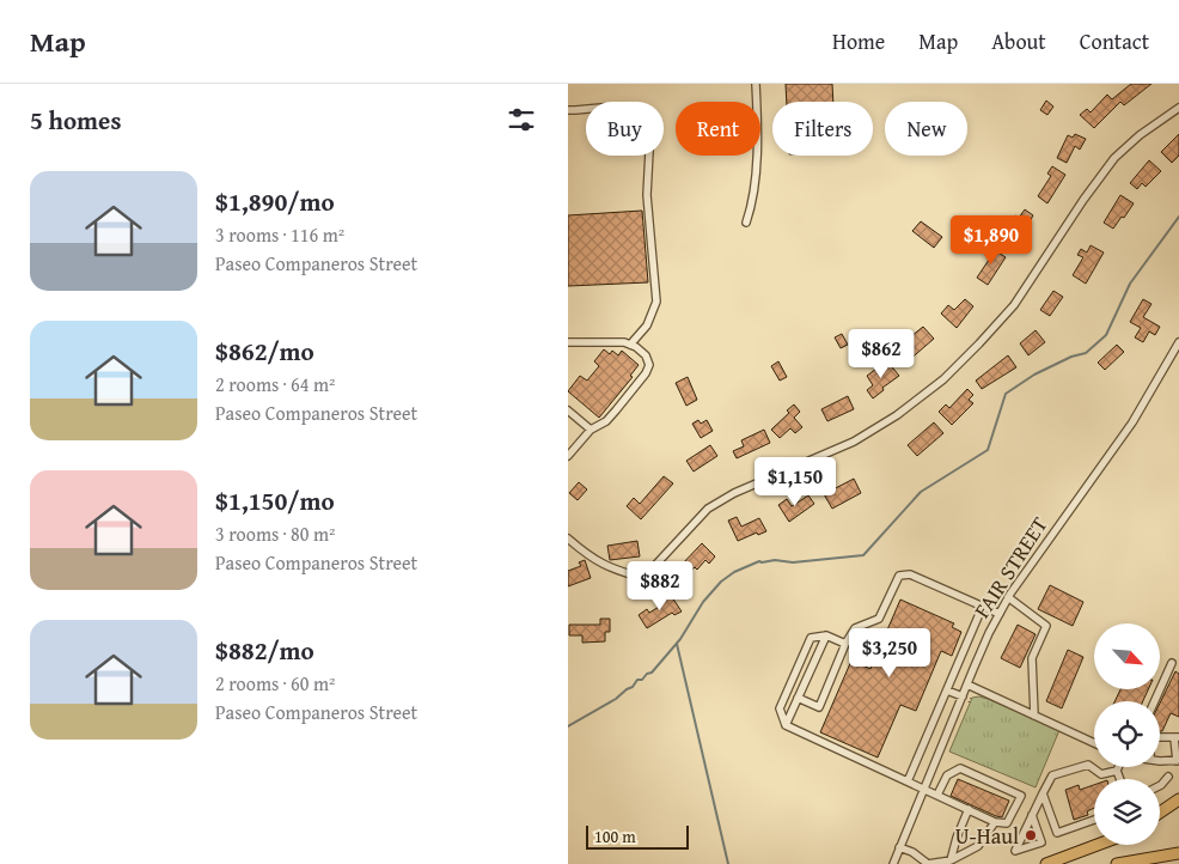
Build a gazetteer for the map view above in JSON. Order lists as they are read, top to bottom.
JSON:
{
  "streets": {
    "street": ["FAIR STREET"]
  },
  "places": ["U-Haul"],
  "scale_bar": "100 m",
  "north": "bottom right",
  "page": {
    "header": "Map",
    "nav": [
      "Home",
      "Map",
      "About",
      "Contact"
    ],
    "heading": "5 homes",
    "chip": [
      "Buy",
      "Rent",
      "Filters",
      "New"
    ],
    "list": [
      {
        "name": "$1,890/mo",
        "note": "3 rooms · 116 m² · Paseo Companeros Street"
      },
      {
        "name": "$862/mo",
        "note": "2 rooms · 64 m² · Paseo Companeros Street"
      },
      {
        "name": "$1,150/mo",
        "note": "3 rooms · 80 m² · Paseo Companeros Street"
      },
      {
        "name": "$882/mo",
        "note": "2 rooms · 60 m² · Paseo Companeros Street"
      }
    ],
    "price": [
      "$1,890",
      "$862",
      "$1,150",
      "$882",
      "$3,250"
    ],
    "scale": "100 m"
  }
}
